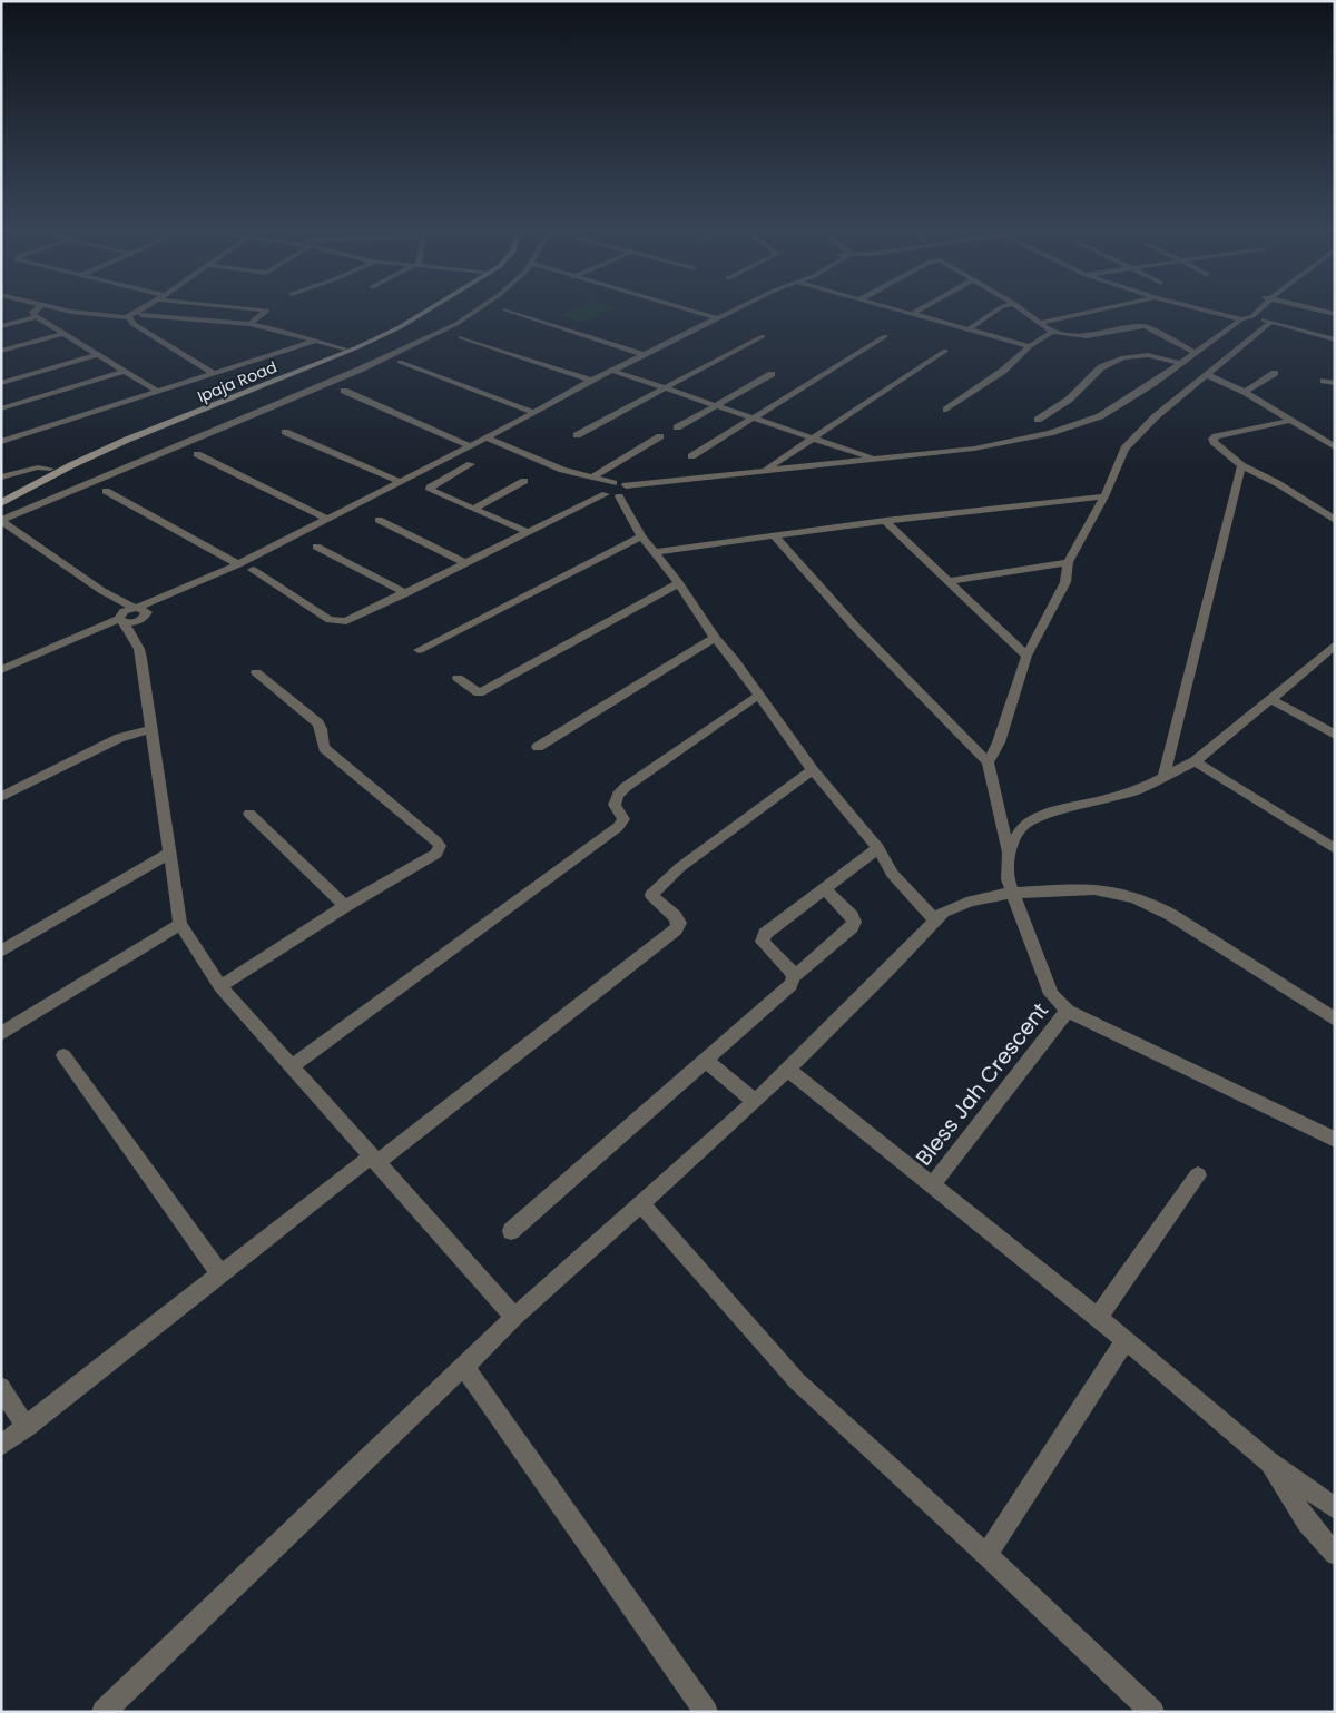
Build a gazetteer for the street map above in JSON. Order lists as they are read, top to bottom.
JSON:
{
  "streets": {
    "main road": ["Ipaja Road"],
    "street": ["Bless Jah Crescent"]
  }
}
